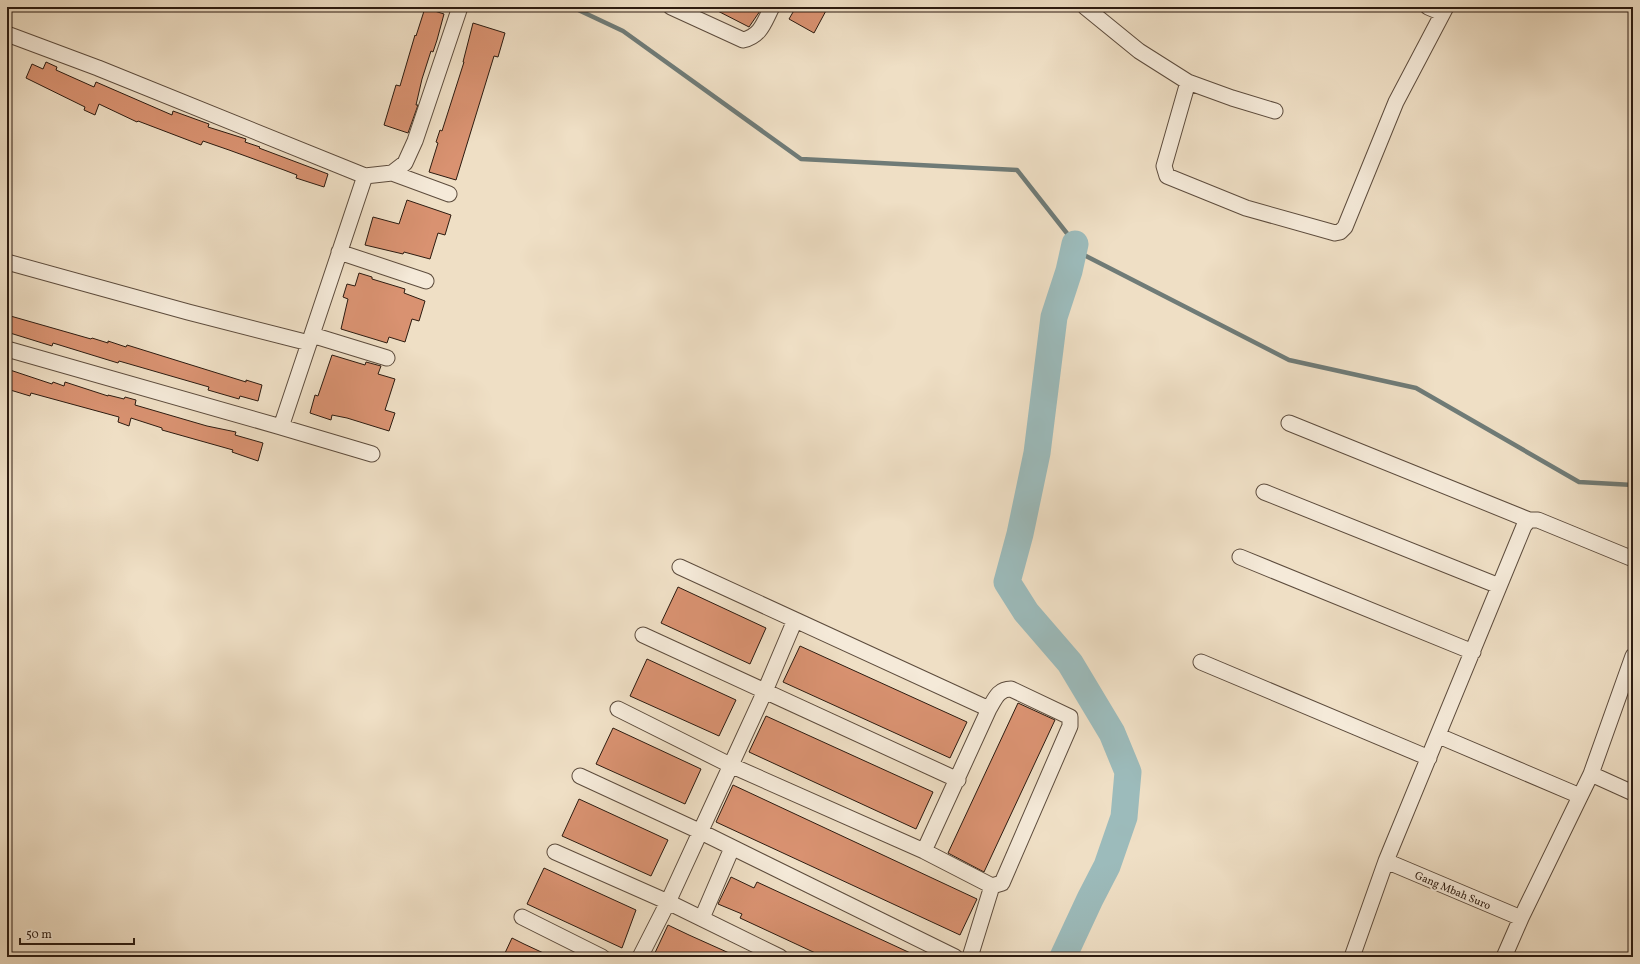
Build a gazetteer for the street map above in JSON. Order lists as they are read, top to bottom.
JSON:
{
  "streets": {
    "street": ["Gang Mbah Suro"]
  },
  "scale_bar": "50 m"
}
